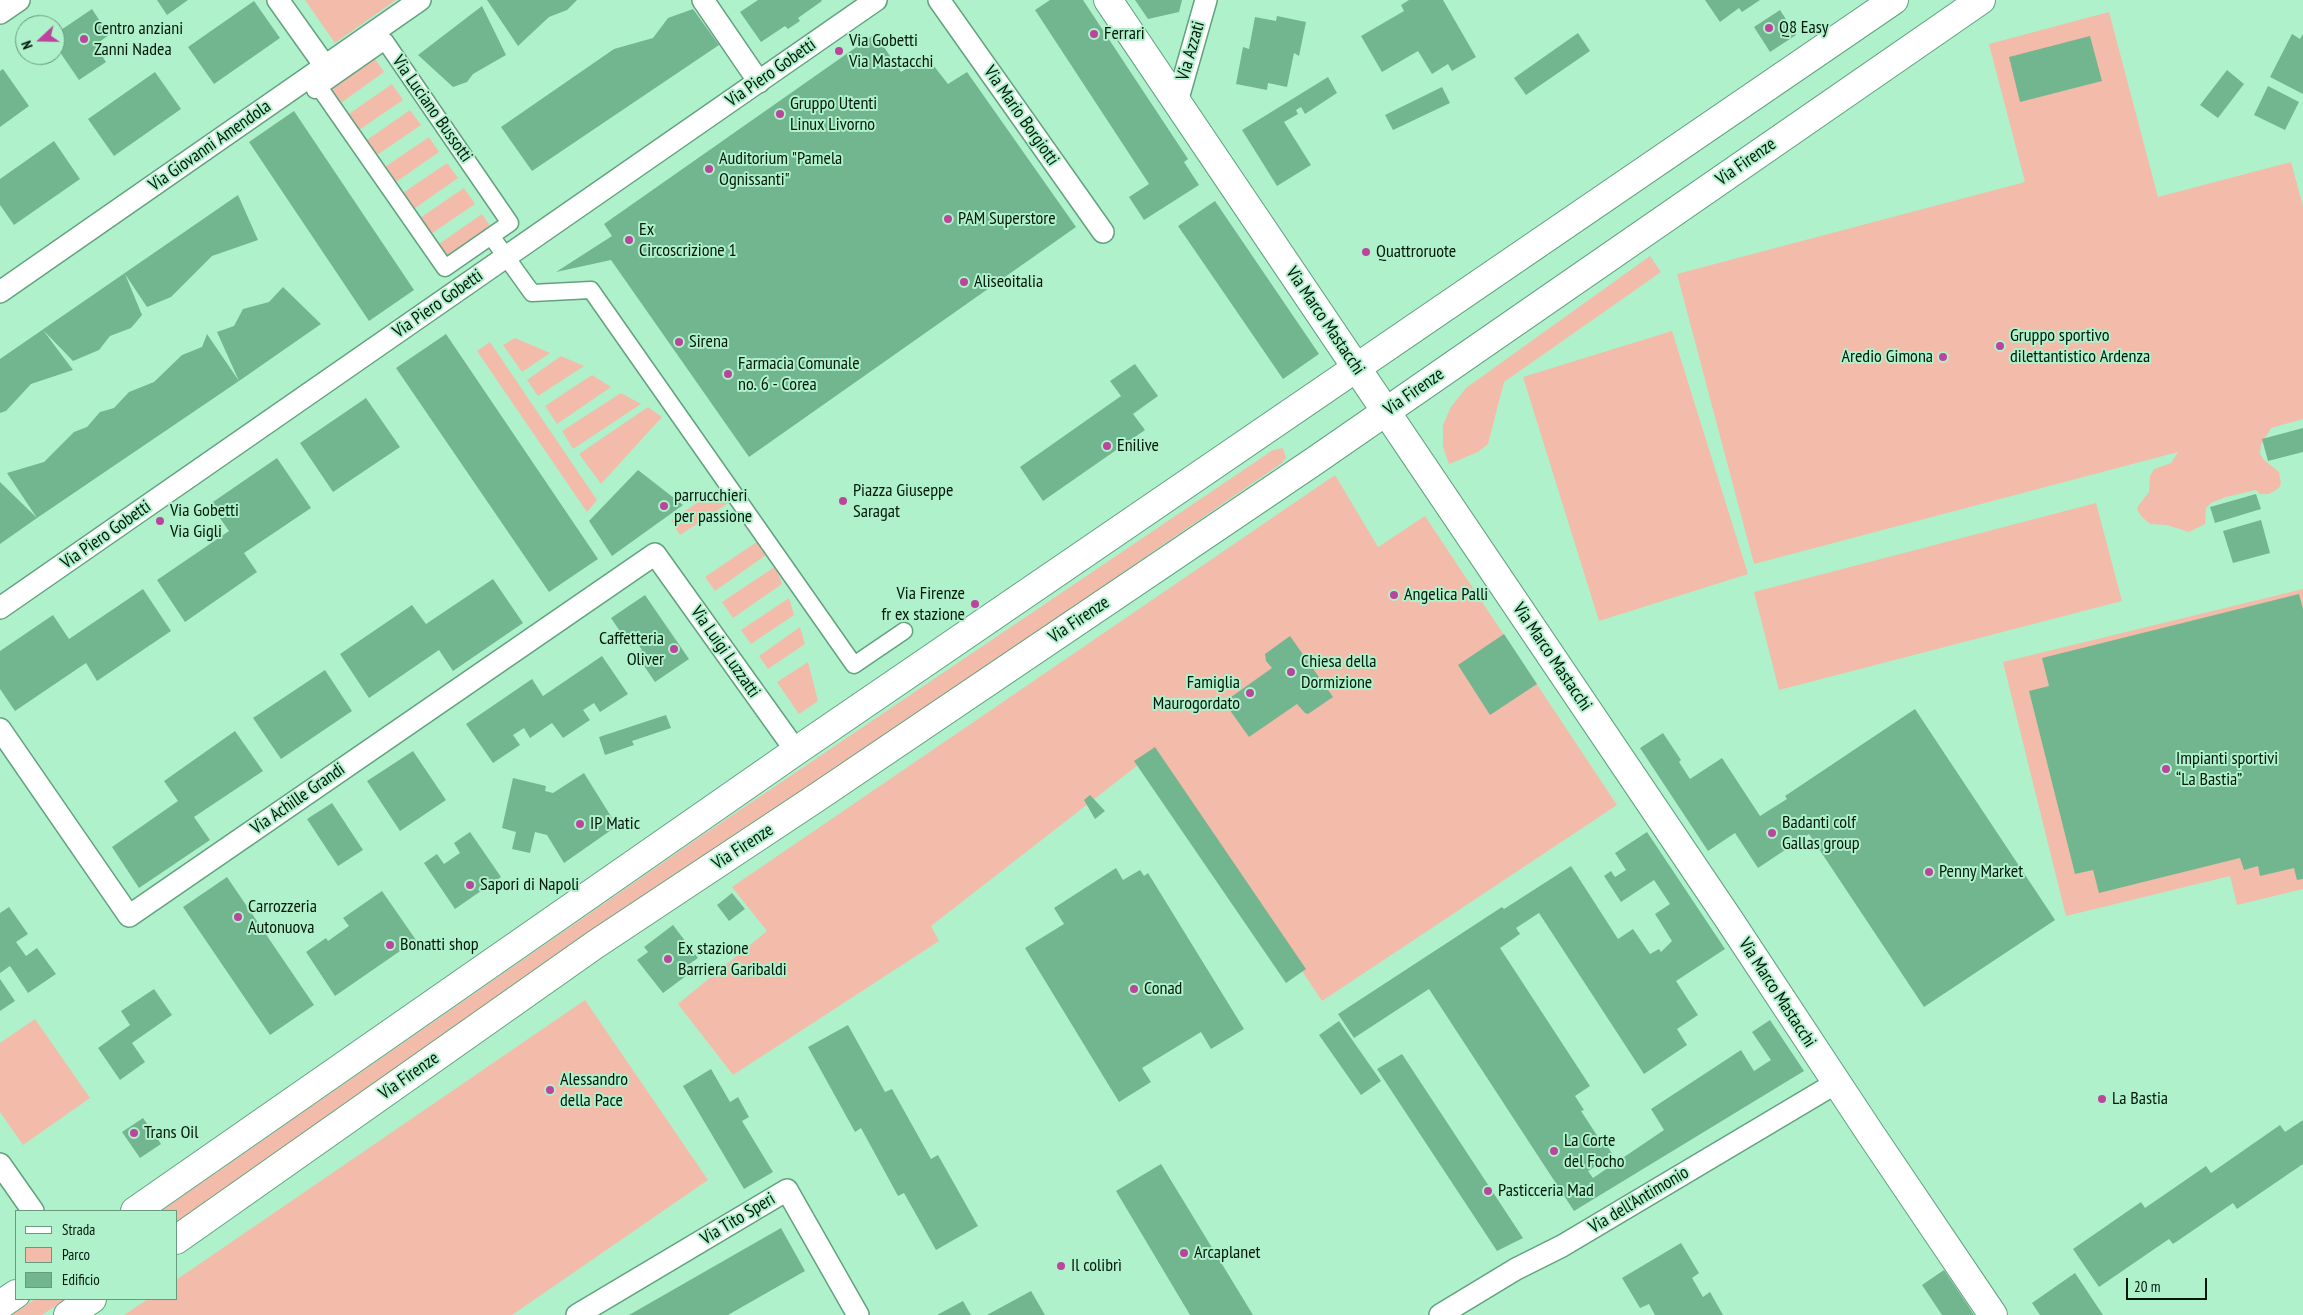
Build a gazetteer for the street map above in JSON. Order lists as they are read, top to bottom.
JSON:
{
  "streets": {
    "main road": ["Via Firenze", "Via Marco Mastacchi"],
    "street": [
      "Via Azzati",
      "Via Piero Gobetti",
      "Via Luciano Bussotti",
      "Via Mario Borgiotti",
      "Via Giovanni Amendola",
      "Via Luigi Luzzatti",
      "Via Achille Grandi",
      "Via dell'Antimonio",
      "Via Tito Speri"
    ]
  },
  "crossings": [
    ["Via Azzati", "Via Marco Mastacchi"],
    ["Via Firenze", "Via Marco Mastacchi"],
    ["Via Marco Mastacchi", "Via dell'Antimonio"],
    ["Via Luigi Luzzatti", "Via Achille Grandi"]
  ],
  "places": [
    "Q8 Easy",
    "Ferrari",
    "Centro anziani Zanni Nadea",
    "Via Gobetti Via Mastacchi",
    "Gruppo Utenti Linux Livorno",
    "Auditorium \"Pamela Ognissanti\"",
    "PAM Superstore",
    "Ex Circoscrizione 1",
    "Quattroruote",
    "Aliseoitalia",
    "Sirena",
    "Gruppo sportivo dilettantistico Ardenza",
    "Aredio Gimona",
    "Farmacia Comunale no. 6 - Corea",
    "Enilive",
    "Piazza Giuseppe Saragat",
    "parrucchieri per passione",
    "Via Gobetti Via Gigli",
    "Angelica Palli",
    "Via Firenze fr ex stazione",
    "Caffetteria Oliver",
    "Chiesa della Dormizione",
    "Famiglia Maurogordato",
    "Impianti sportivi “La Bastia”",
    "IP Matic",
    "Badanti colf Gallas group",
    "Penny Market",
    "Sapori di Napoli",
    "Carrozzeria Autonuova",
    "Bonatti shop",
    "Ex stazione Barriera Garibaldi",
    "Conad",
    "Alessandro della Pace",
    "La Bastia",
    "Trans Oil",
    "La Corte del Focho",
    "Pasticceria Mad",
    "Arcaplanet",
    "Il colibrì"
  ],
  "legend": ["Strada", "Parco", "Edificio"],
  "scale_bar": "20 m",
  "north": "left"
}
